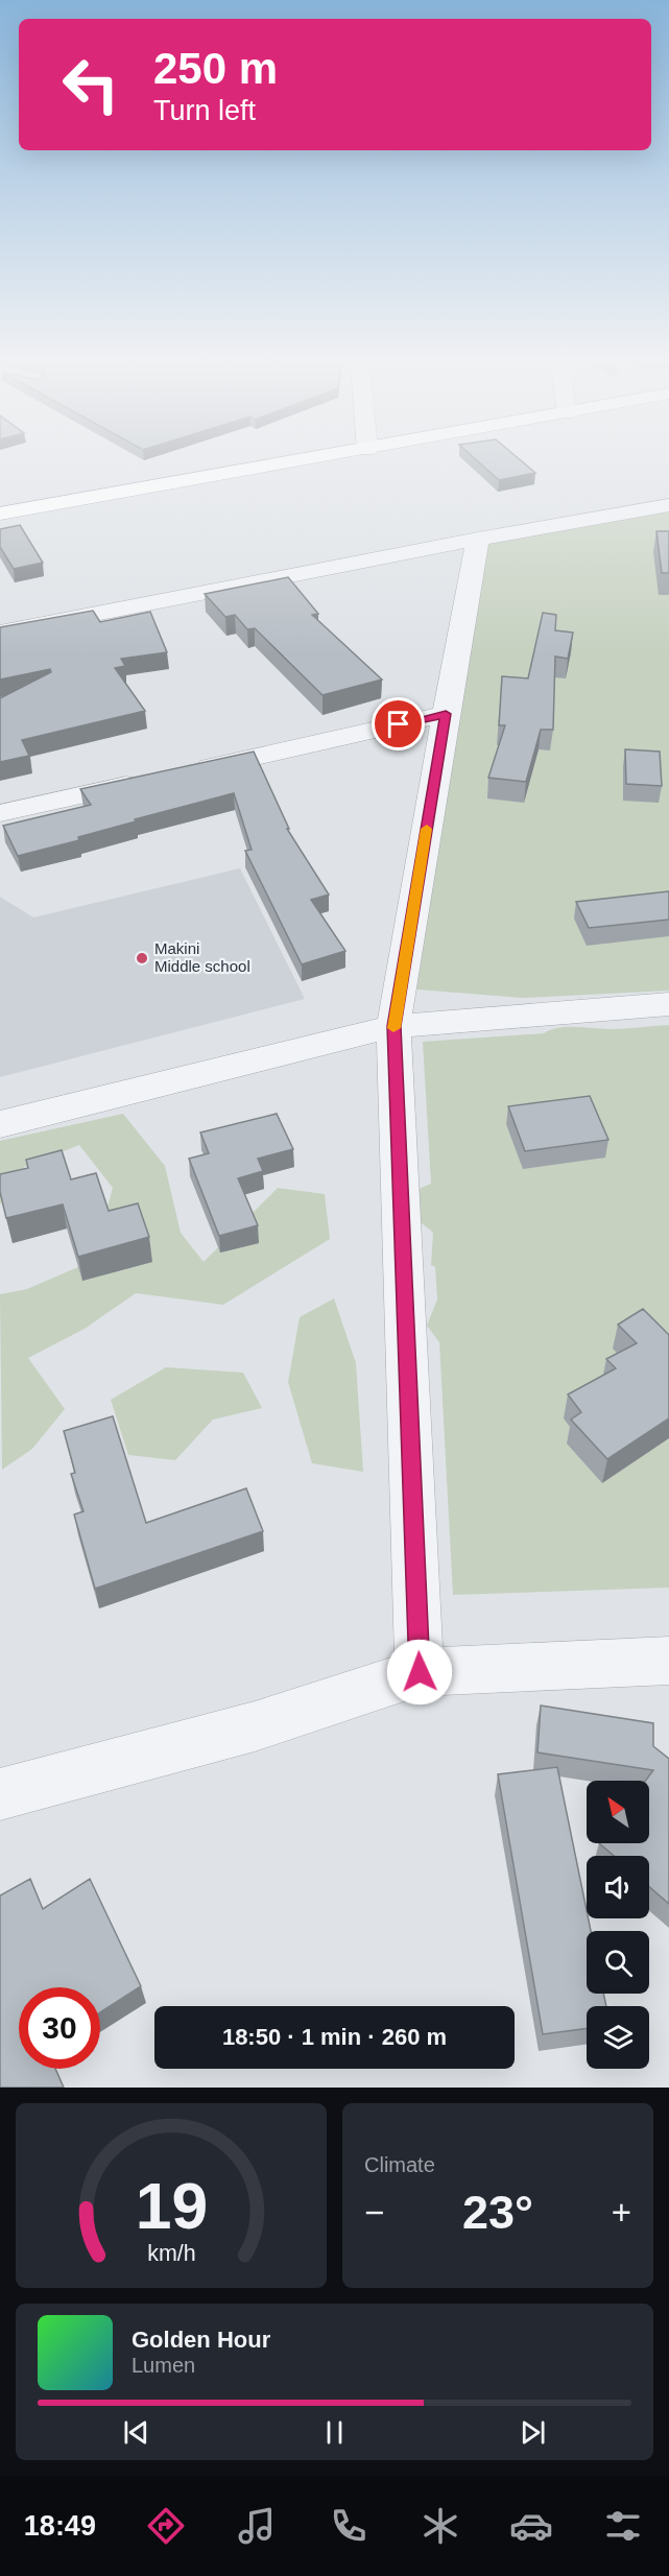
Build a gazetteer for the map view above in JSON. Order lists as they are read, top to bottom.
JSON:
{
  "places": ["Makini Middle school"],
  "north": "top left",
  "page": {
    "turn": ["250 m", "Turn left"],
    "limit": "30",
    "trip": "18:50 · 1 min · 260 m",
    "tile": "Climate",
    "heat": ["−", "23°", "+"],
    "song": ["Golden Hour", "Lumen"],
    "tabs": "18:49",
    "gauge": ["19", "km/h"]
  }
}
